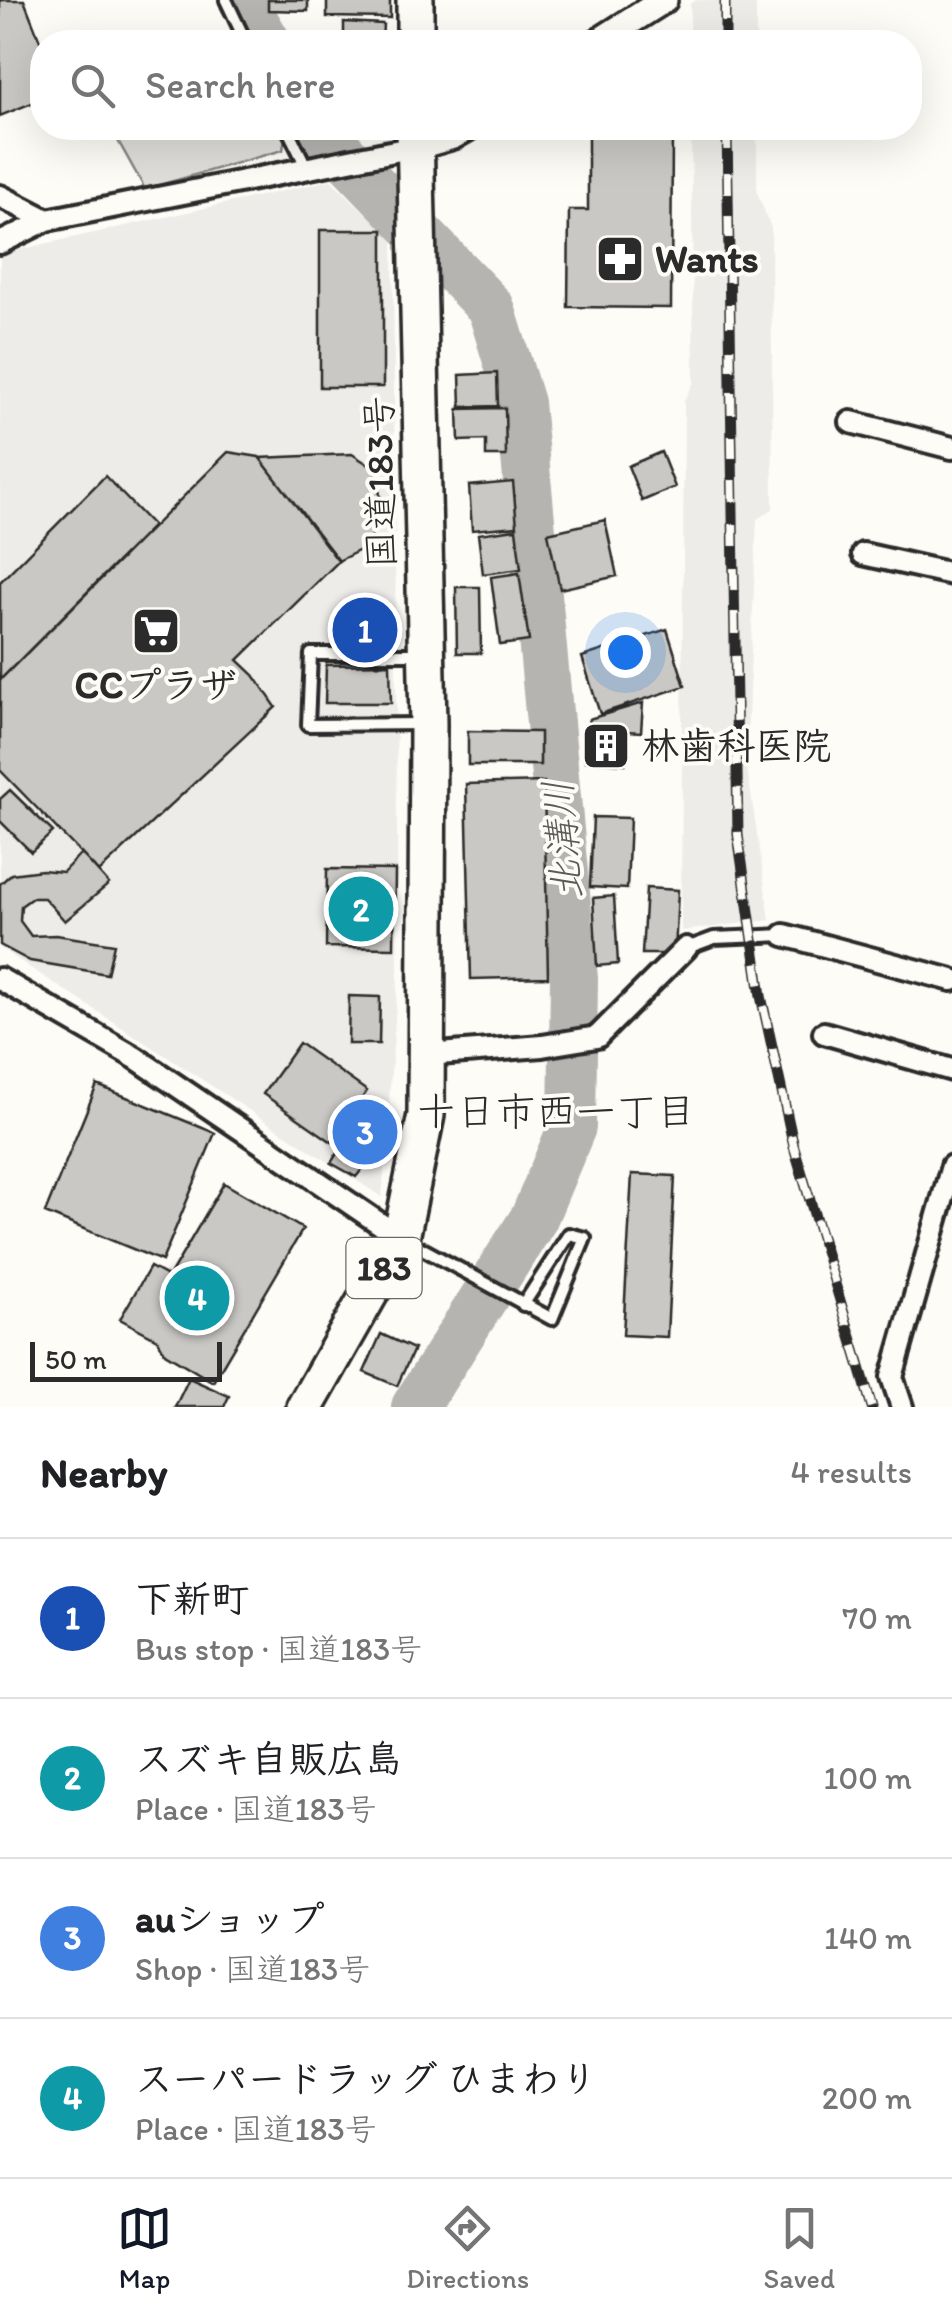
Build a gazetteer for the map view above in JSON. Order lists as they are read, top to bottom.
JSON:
{
  "streets": {
    "highway": ["国道183号", "183"]
  },
  "districts": ["十日市西一丁目"],
  "water": ["北溝川"],
  "places": {
    "pharmacy": ["Wants"],
    "supermarket": ["CCプラザ"],
    "building": ["林歯科医院"]
  },
  "scale_bar": "50 m",
  "page": {
    "search": "Search here",
    "pins": [
      "1",
      "2",
      "3",
      "4"
    ],
    "scale": "50 m",
    "heading": ["Nearby", "4 results"],
    "list": [
      {
        "mark": "1",
        "name": "下新町",
        "note": "Bus stop · 国道183号",
        "value": "70 m"
      },
      {
        "mark": "2",
        "name": "スズキ自販広島",
        "note": "Place · 国道183号",
        "value": "100 m"
      },
      {
        "mark": "3",
        "name": "auショップ",
        "note": "Shop · 国道183号",
        "value": "140 m"
      },
      {
        "mark": "4",
        "name": "スーパードラッグ ひまわり",
        "note": "Place · 国道183号",
        "value": "200 m"
      }
    ],
    "nav": ["Map", "Directions", "Saved"]
  }
}
